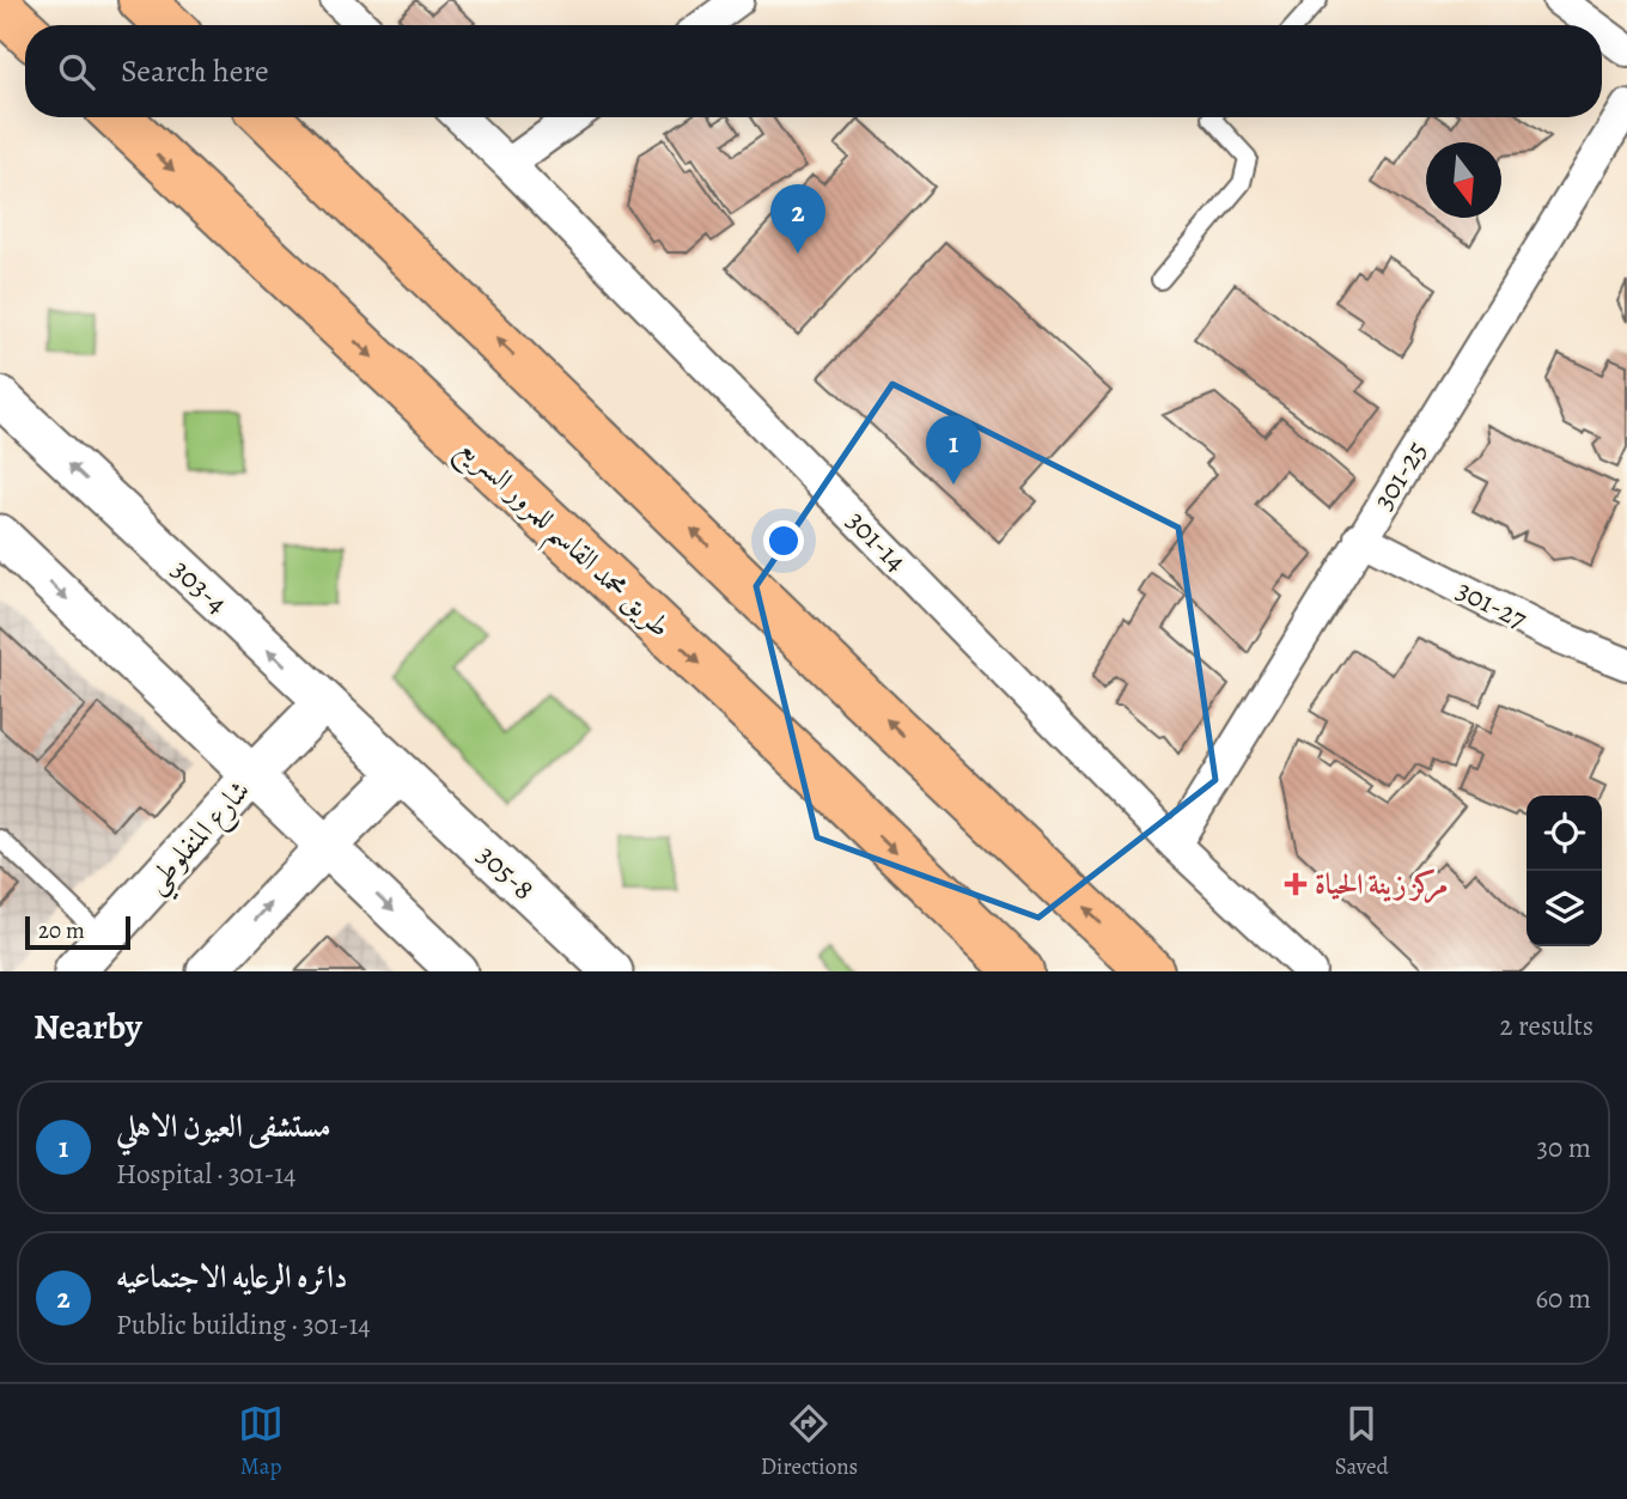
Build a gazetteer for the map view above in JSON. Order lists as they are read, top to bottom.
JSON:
{
  "streets": {
    "highway": ["طريق محمد القاسم للمرور السريع"],
    "street": [
      "301-25",
      "301-14",
      "303-4",
      "301-27",
      "شارع المنفلوطي",
      "305-8"
    ]
  },
  "crossings": [
    ["301-25", "301-14"],
    ["301-25", "301-27"],
    ["303-4", "شارع المنفلوطي"],
    ["303-4", "305-8"]
  ],
  "places": {
    "health": ["مركز زينة الحياة"]
  },
  "scale_bar": "20 m",
  "north": "bottom",
  "page": {
    "search": "Search here",
    "pins": ["2", "1"],
    "scale": "20 m",
    "heading": ["Nearby", "2 results"],
    "list": [
      {
        "mark": "1",
        "name": "مستشفى العيون الاهلي",
        "note": "Hospital · 301-14",
        "value": "30 m"
      },
      {
        "mark": "2",
        "name": "دائره الرعايه الاجتماعيه",
        "note": "Public building · 301-14",
        "value": "60 m"
      }
    ],
    "nav": ["Map", "Directions", "Saved"]
  }
}
